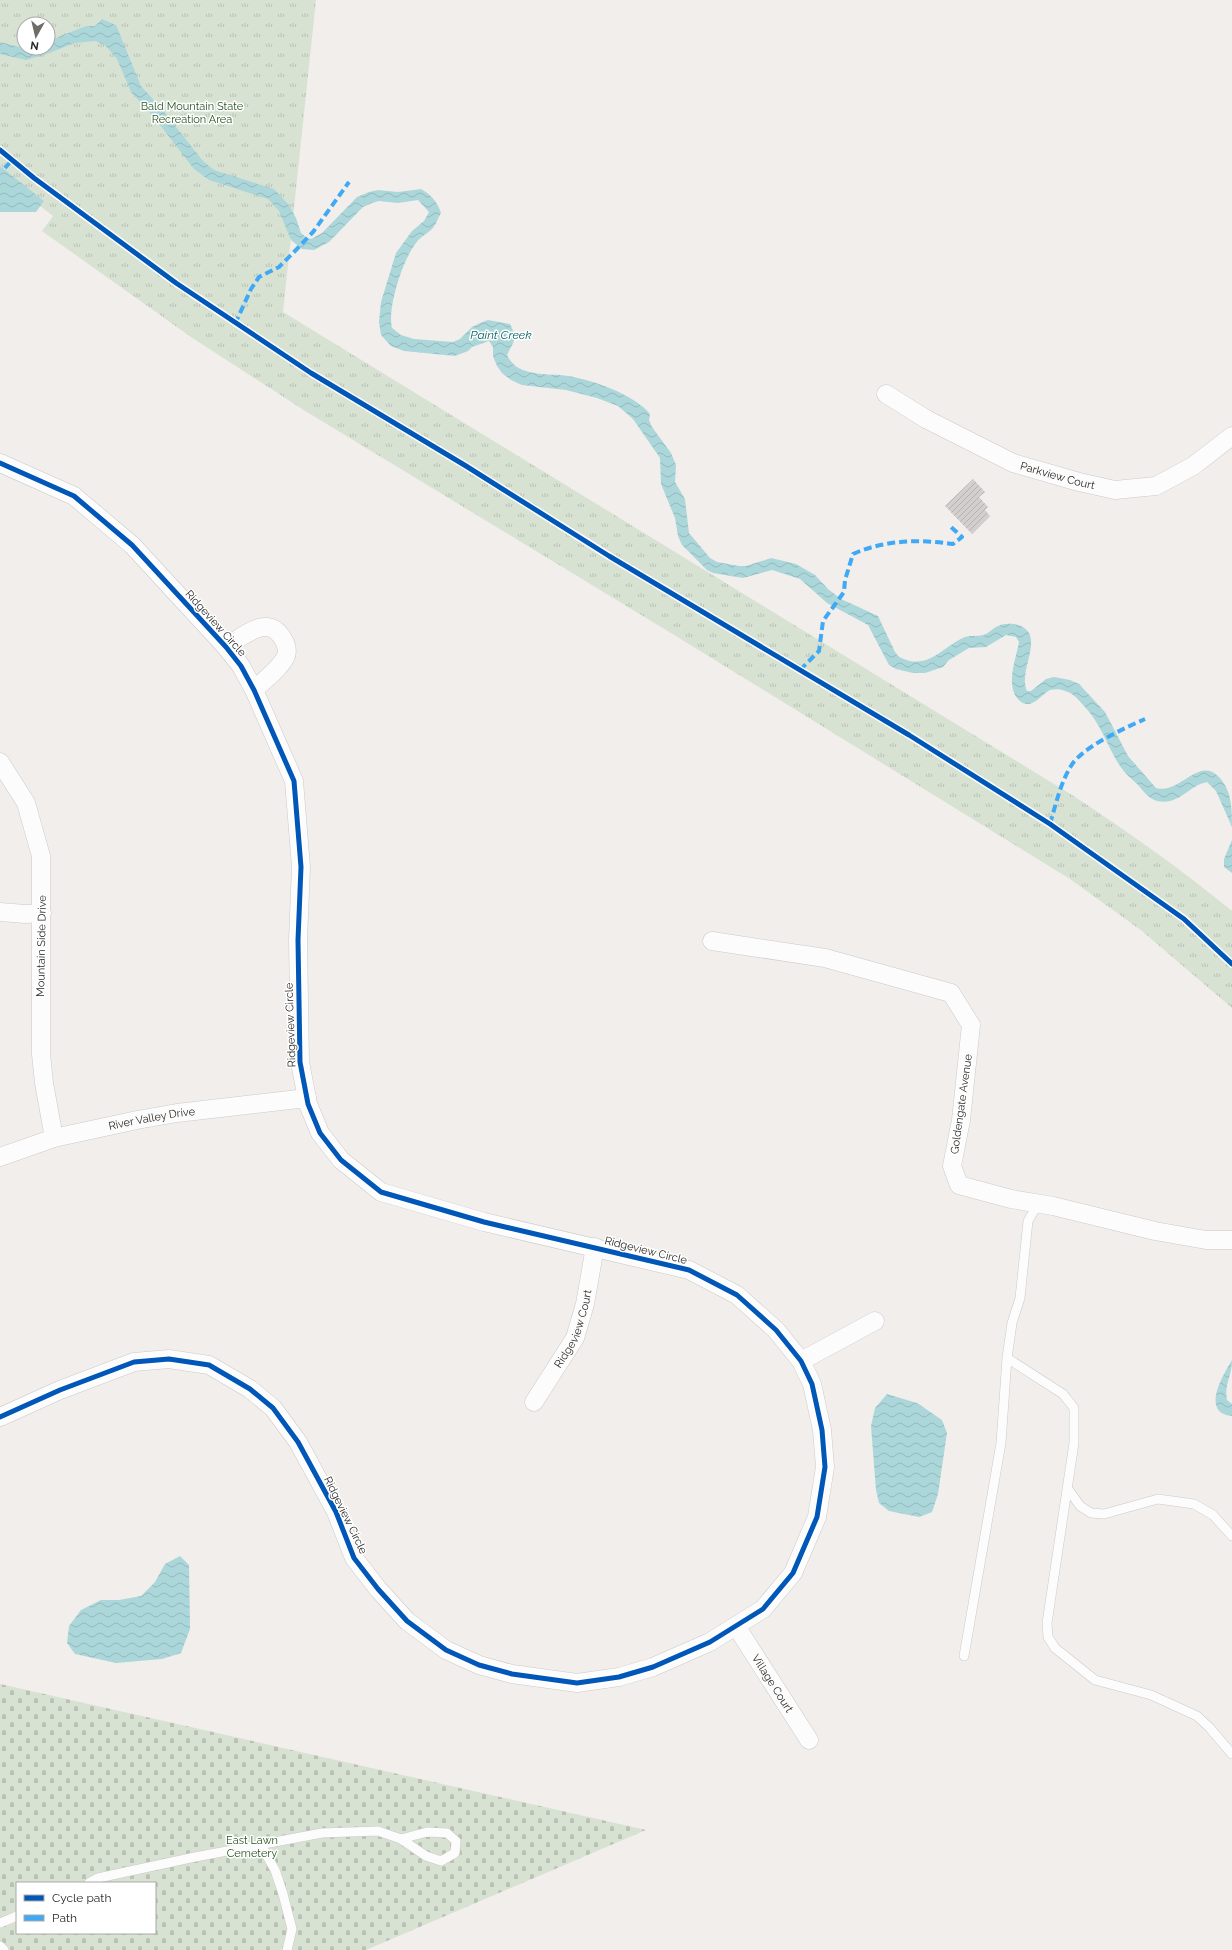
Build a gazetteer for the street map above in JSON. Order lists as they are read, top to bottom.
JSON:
{
  "streets": {
    "street": [
      "Parkview Court",
      "Ridgeview Circle",
      "Mountain Side Drive",
      "Goldengate Avenue",
      "River Valley Drive",
      "Ridgeview Court",
      "Village Court"
    ]
  },
  "crossings": [
    ["Ridgeview Circle", "River Valley Drive"],
    ["Ridgeview Circle", "Ridgeview Court"],
    ["Ridgeview Circle", "Village Court"],
    ["Mountain Side Drive", "River Valley Drive"]
  ],
  "water": ["Paint Creek"],
  "parks": ["Bald Mountain State Recreation Area", "East Lawn Cemetery"],
  "legend": ["Cycle path", "Path"],
  "north": "bottom"
}
